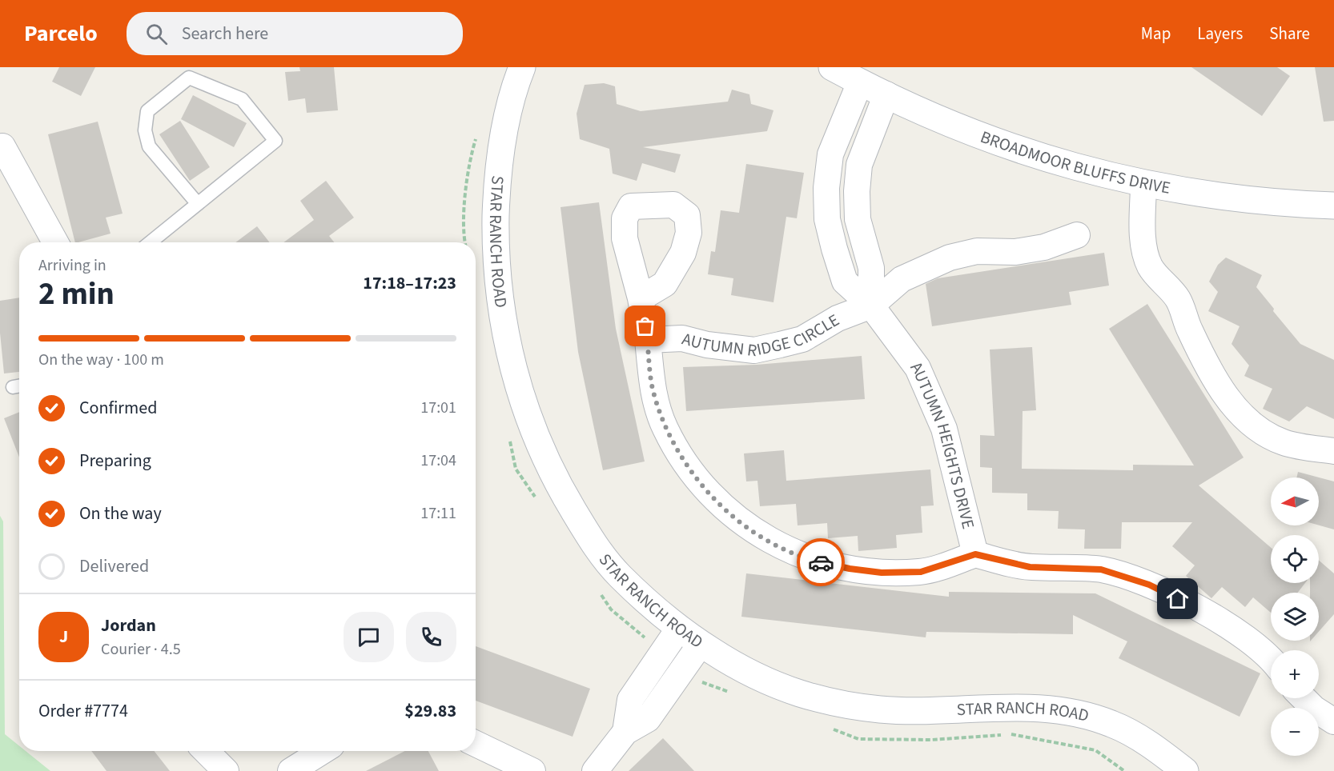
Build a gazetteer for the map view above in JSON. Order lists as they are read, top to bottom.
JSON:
{
  "streets": {
    "street": [
      "BROADMOOR BLUFFS DRIVE",
      "STAR RANCH ROAD",
      "AUTUMN RIDGE CIRCLE",
      "AUTUMN HEIGHTS DRIVE"
    ]
  },
  "crossings": [
    ["BROADMOOR BLUFFS DRIVE", "AUTUMN HEIGHTS DRIVE"],
    ["AUTUMN RIDGE CIRCLE", "AUTUMN HEIGHTS DRIVE"]
  ],
  "north": "left",
  "page": {
    "header": "Parcelo",
    "search": "Search here",
    "nav": ["Map", "Layers", "Share"],
    "heading": ["2 min", "Arriving in", "17:18–17:23"],
    "panel": [
      "Jordan",
      "Courier · 4.5",
      "Order #7774",
      "$29.83"
    ],
    "bar": "On the way · 100 m",
    "list": [
      ["Confirmed", "17:01"],
      ["Preparing", "17:04"],
      ["On the way", "17:11"],
      "Delivered"
    ],
    "map_buttons": ["+", "−"],
    "round": "J"
  }
}
